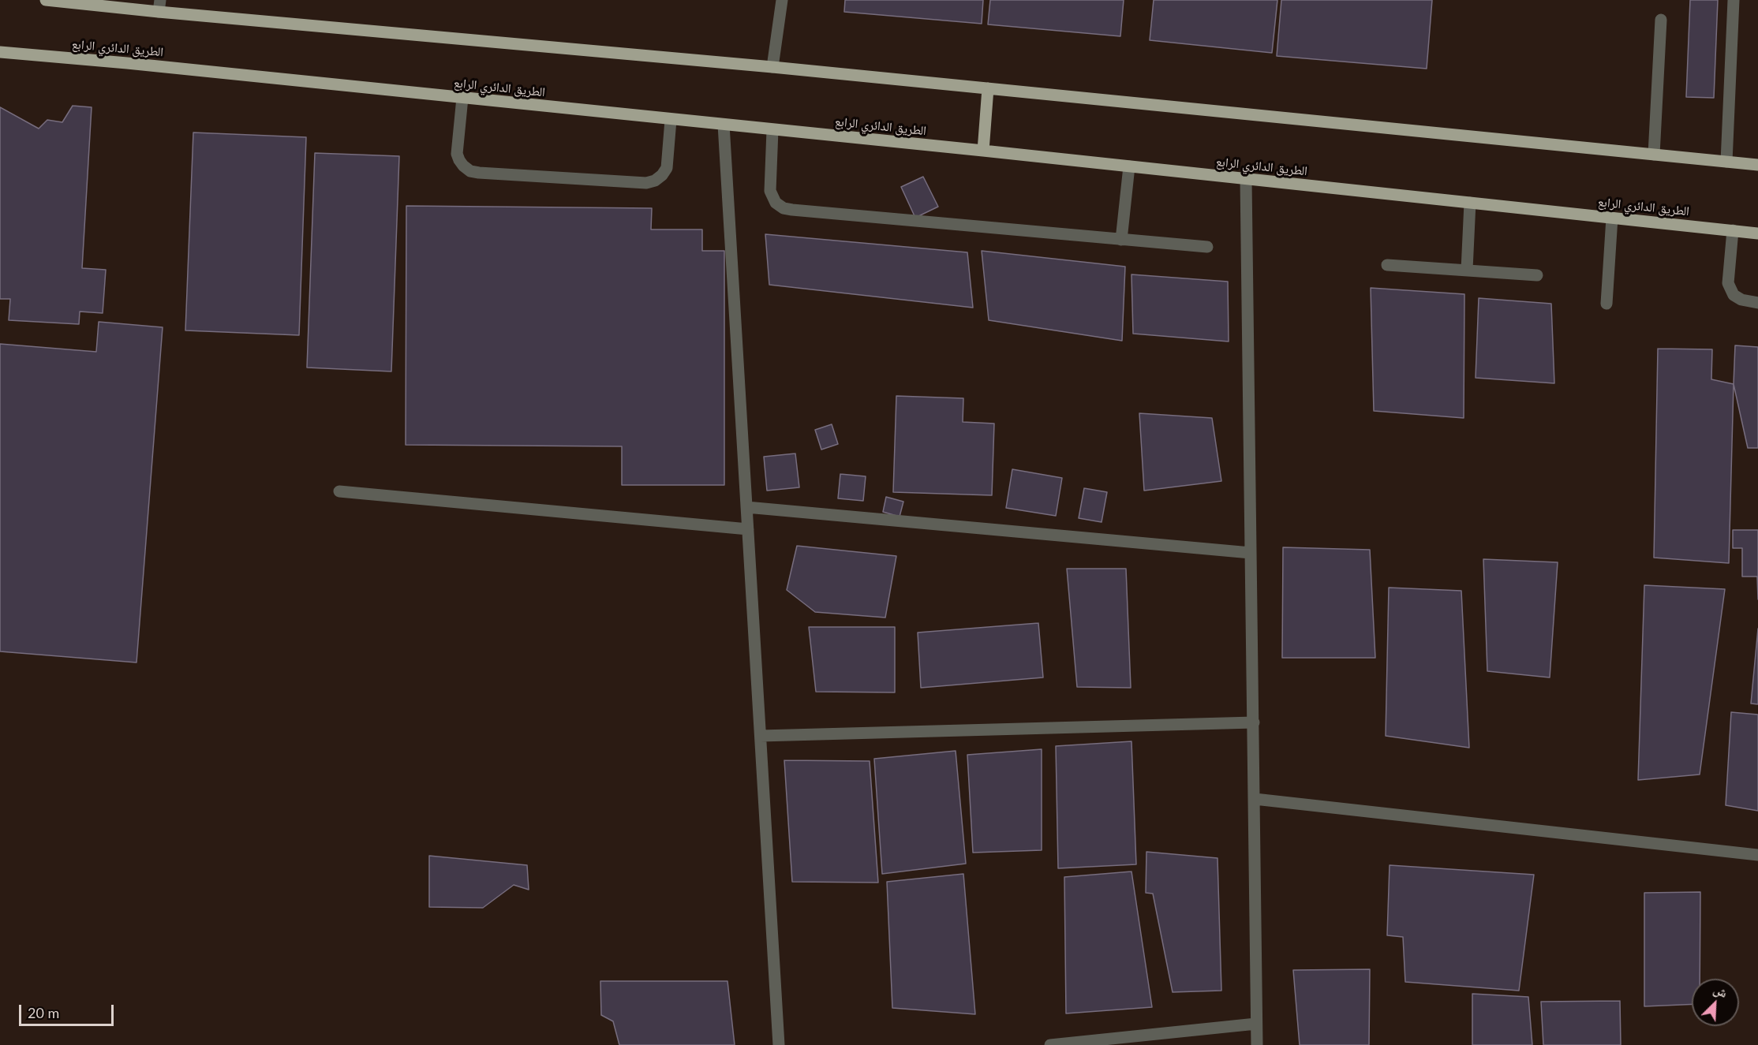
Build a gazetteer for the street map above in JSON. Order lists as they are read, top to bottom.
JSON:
{
  "streets": {
    "main road": ["الطريق الدائري الرابع"]
  },
  "scale_bar": "20 m",
  "north": "top right"
}
